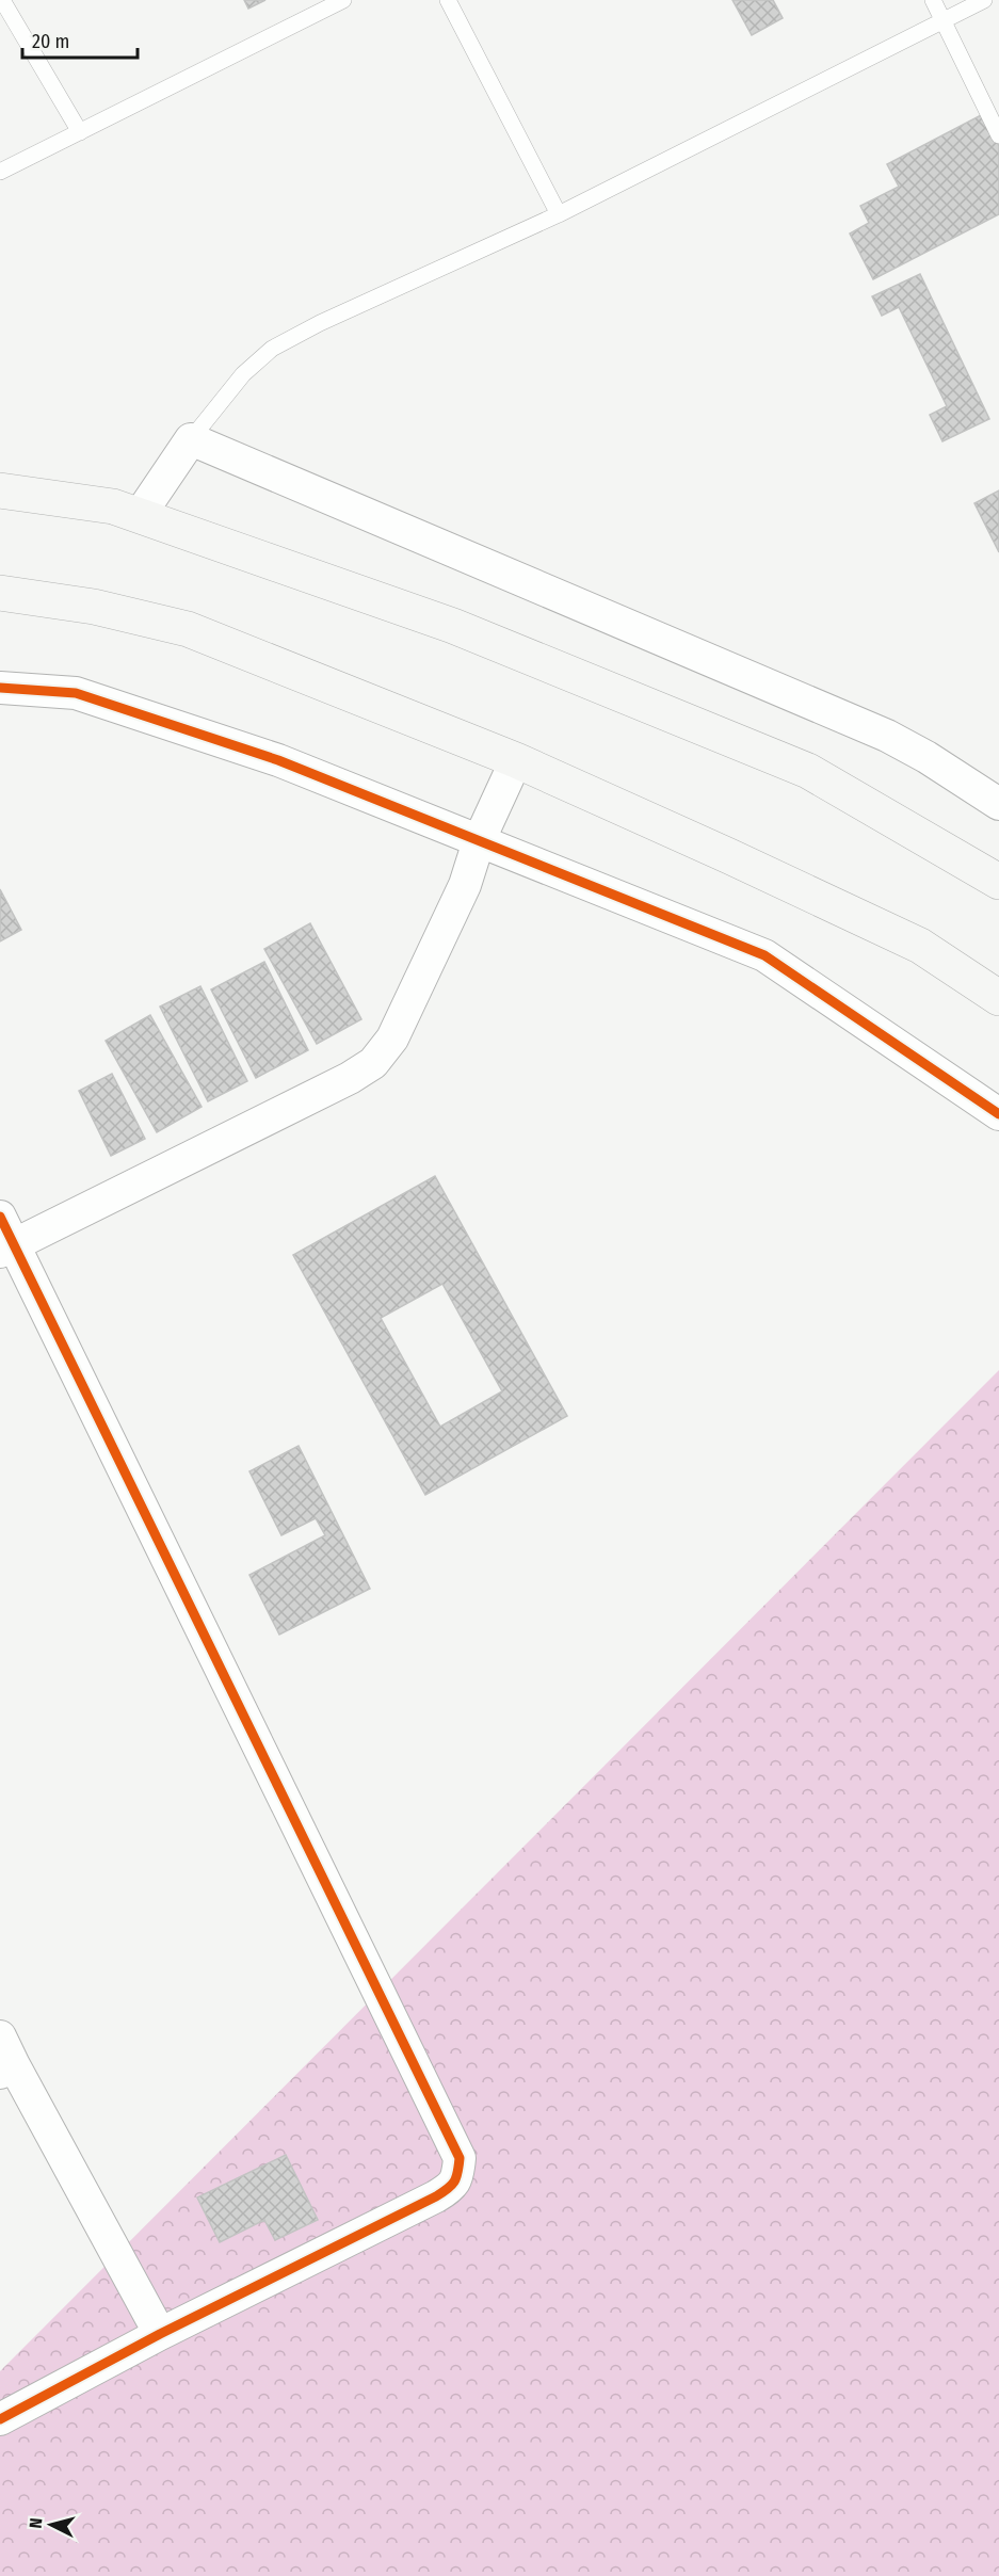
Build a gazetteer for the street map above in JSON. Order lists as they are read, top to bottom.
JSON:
{
  "scale_bar": "20 m",
  "north": "left"
}
